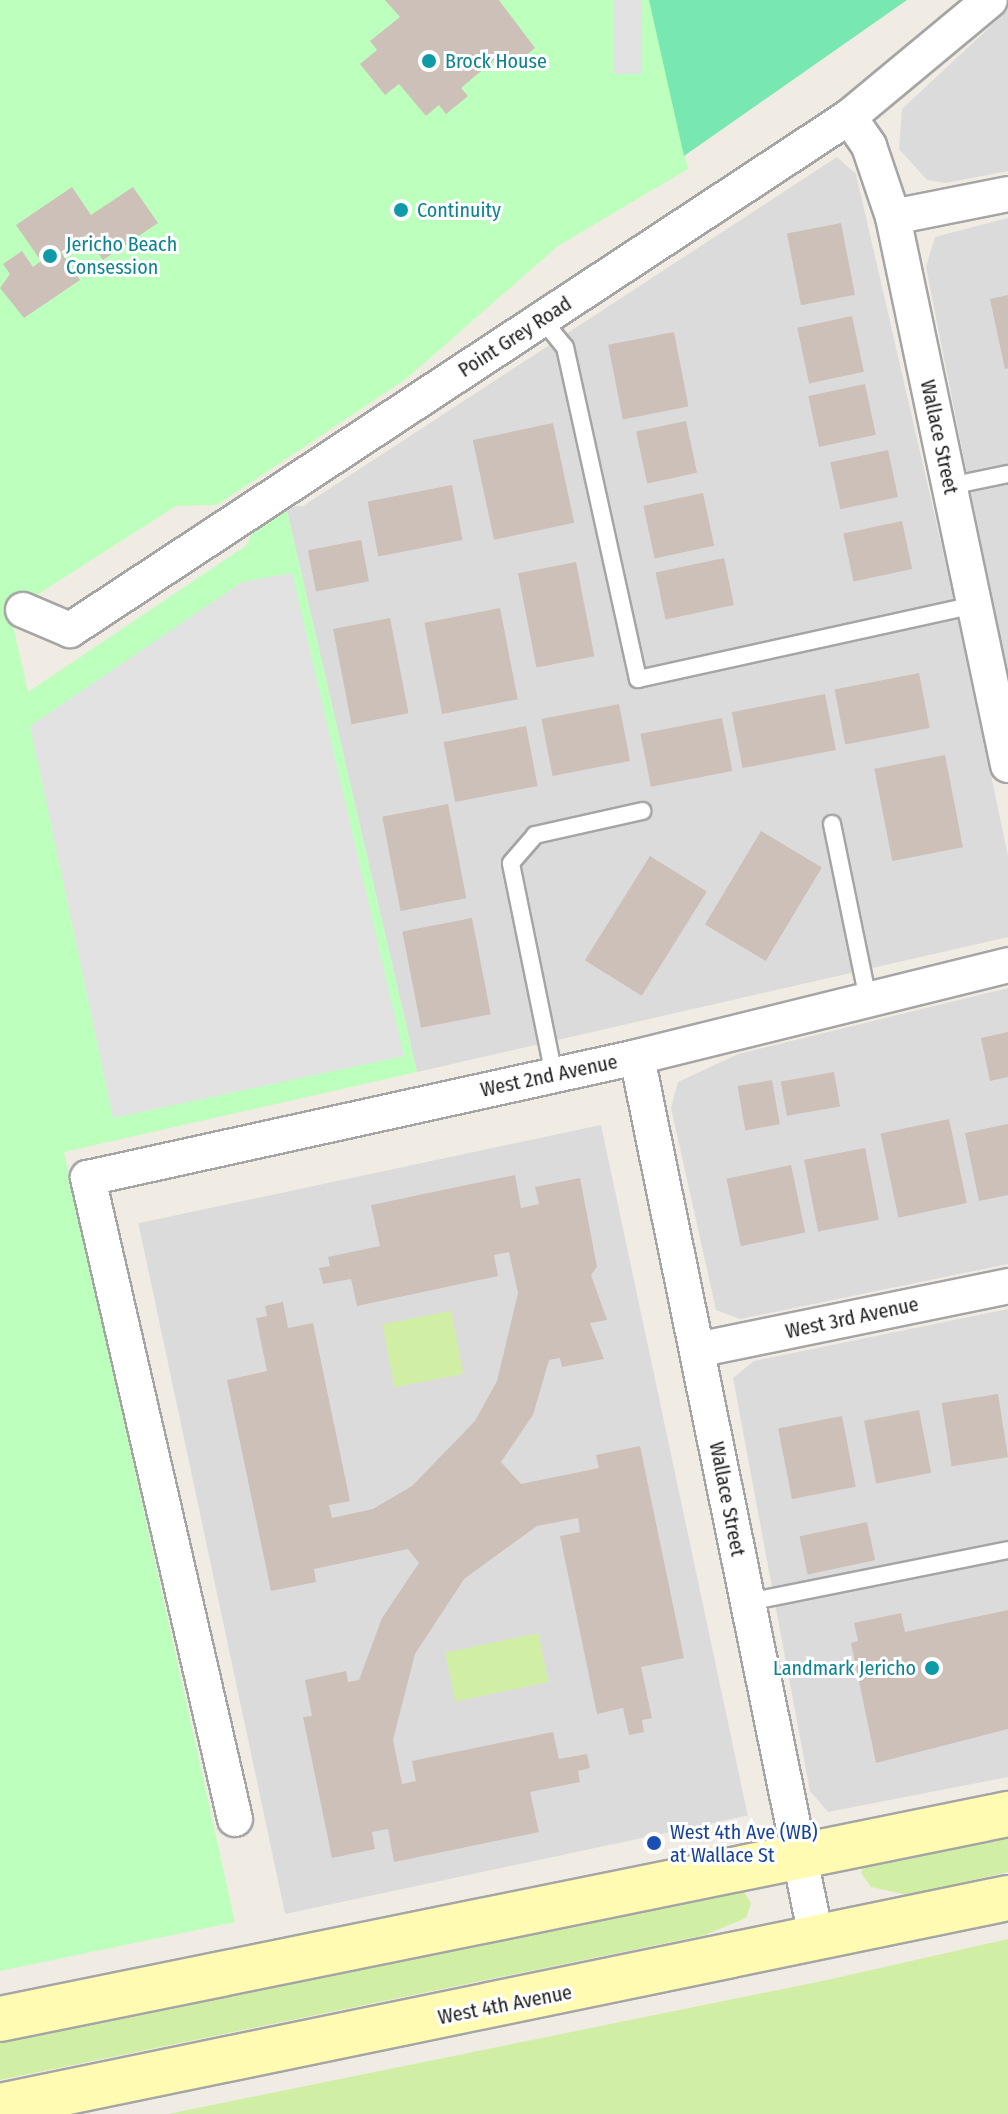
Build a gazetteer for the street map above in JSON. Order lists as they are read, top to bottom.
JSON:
{
  "streets": {
    "main road": ["West 4th Avenue"],
    "street": [
      "Point Grey Road",
      "Wallace Street",
      "West 2nd Avenue",
      "West 3rd Avenue"
    ]
  },
  "crossings": [
    ["Point Grey Road", "Wallace Street"],
    ["Wallace Street", "West 2nd Avenue"],
    ["Wallace Street", "West 3rd Avenue"],
    ["Wallace Street", "West 4th Avenue"]
  ],
  "places": [
    "Brock House",
    "Continuity",
    "Jericho Beach Consession",
    "Landmark Jericho",
    "West 4th Ave (WB) at Wallace St"
  ]
}
